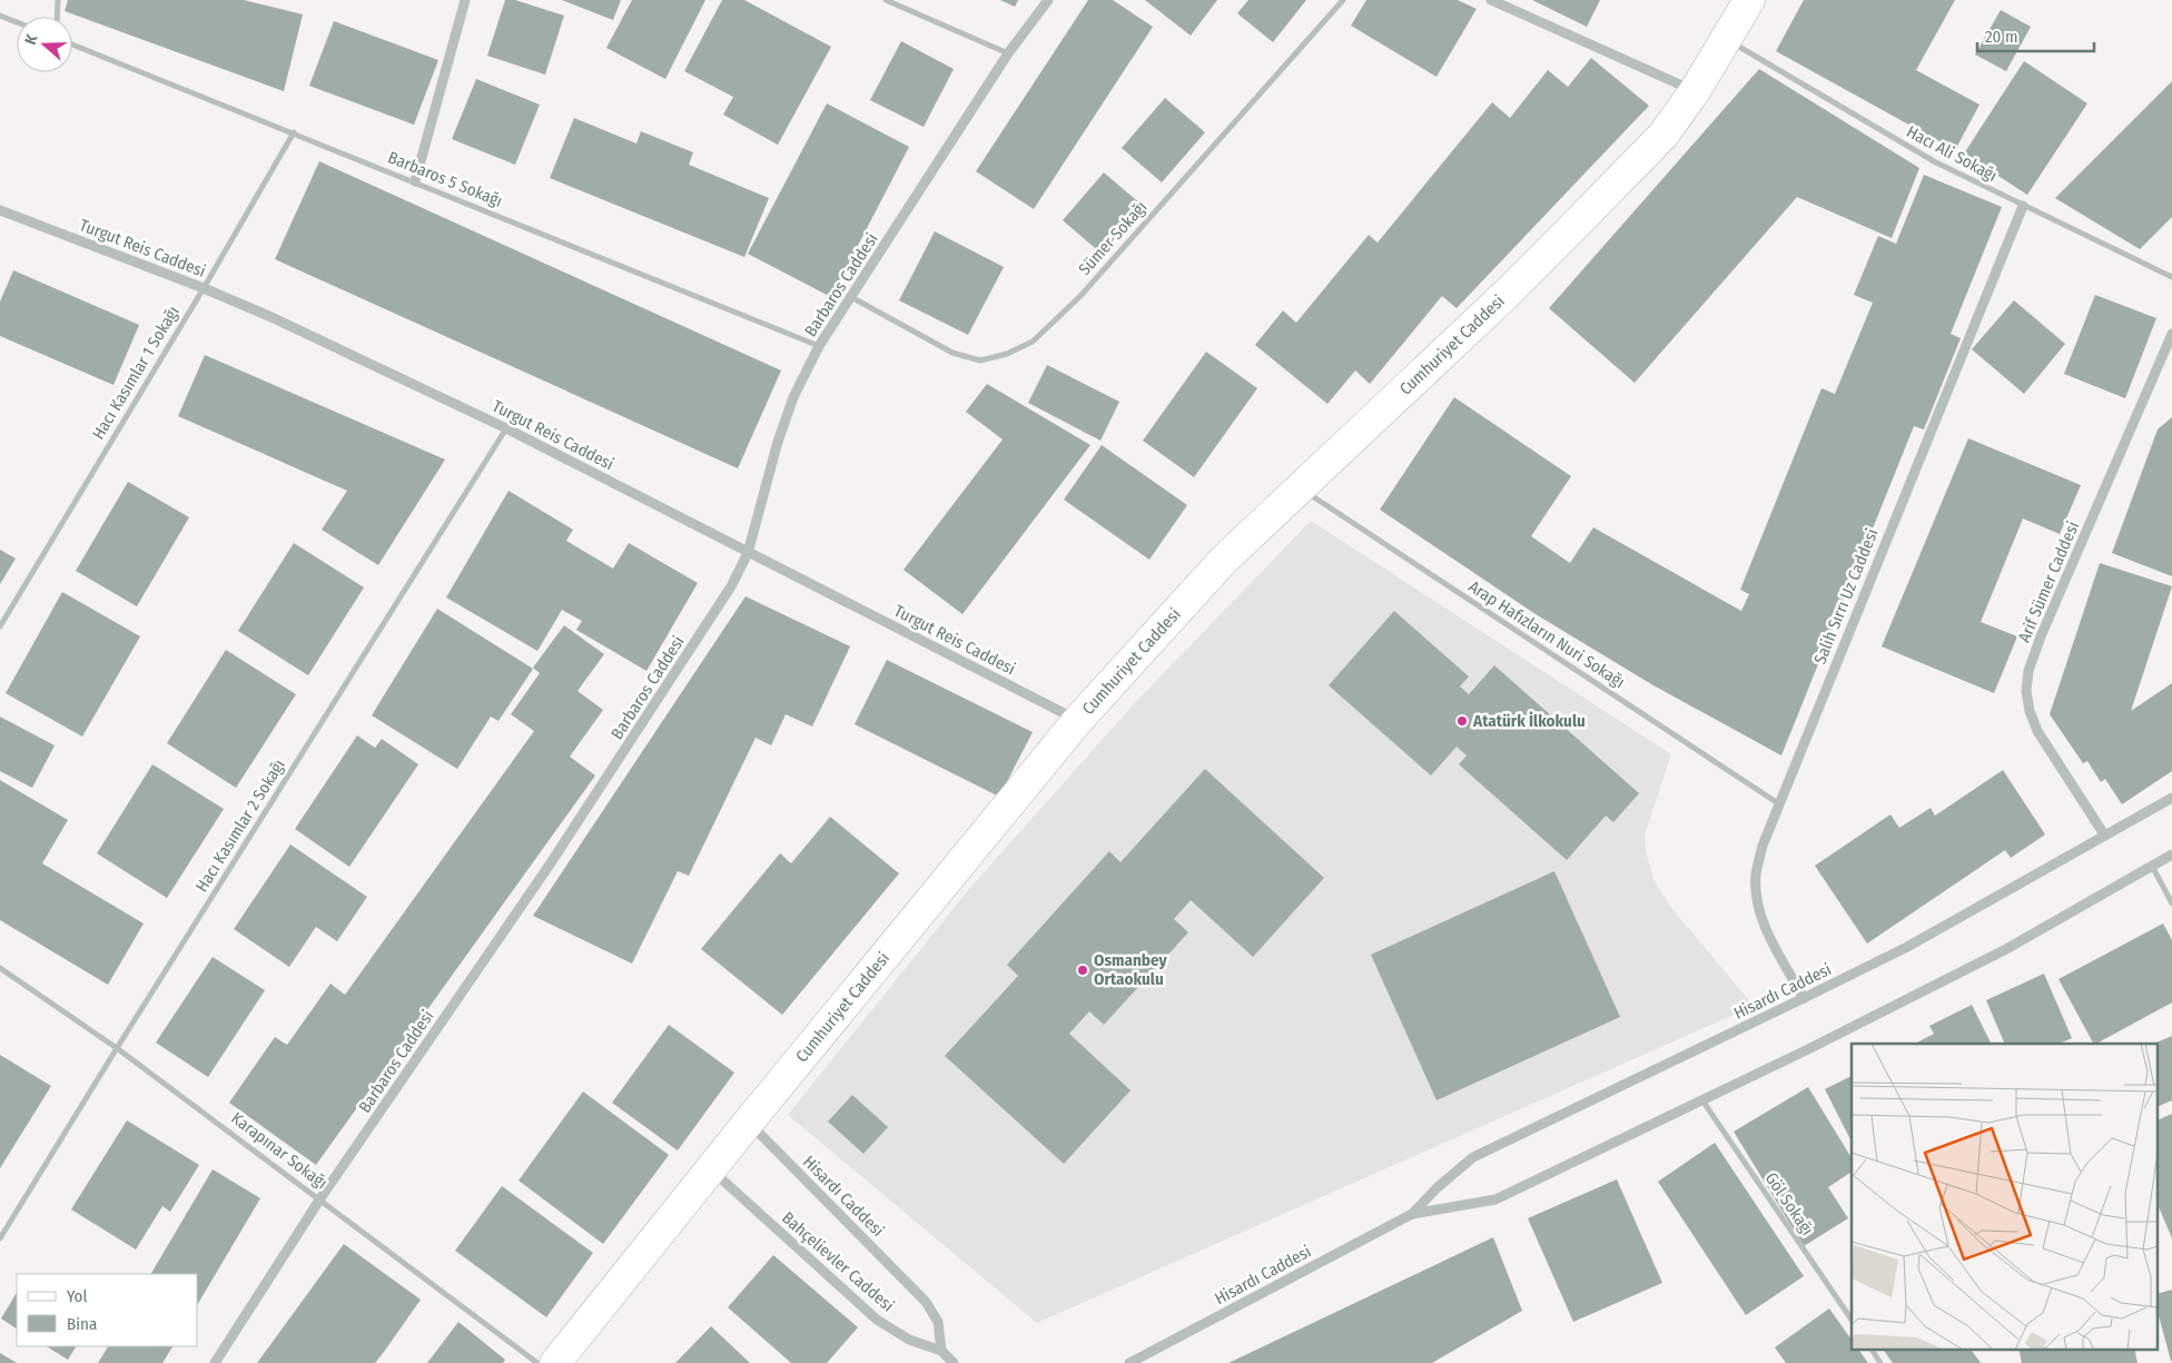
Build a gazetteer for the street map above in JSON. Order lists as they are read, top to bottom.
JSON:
{
  "streets": {
    "main road": ["Cumhuriyet Caddesi"],
    "street": [
      "Hacı Ali Sokağı",
      "Barbaros 5 Sokağı",
      "Sümer Sokağı",
      "Turgut Reis Caddesi",
      "Barbaros Caddesi",
      "Hacı Kasımlar 1 Sokağı",
      "Arif Sümer Caddesi",
      "Salih Sırrı Uz Caddesi",
      "Arap Hafızların Nuri Sokağı",
      "Hacı Kasımlar 2 Sokağı",
      "Hisardı Caddesi",
      "Karapınar Sokağı",
      "Göl Sokağı",
      "Bahçelievler Caddesi"
    ]
  },
  "crossings": [
    ["Hacı Ali Sokağı", "Cumhuriyet Caddesi"],
    ["Hacı Ali Sokağı", "Salih Sırrı Uz Caddesi"],
    ["Barbaros 5 Sokağı", "Barbaros Caddesi"],
    ["Barbaros 5 Sokağı", "Hacı Kasımlar 1 Sokağı"],
    ["Sümer Sokağı", "Barbaros Caddesi"],
    ["Turgut Reis Caddesi", "Barbaros Caddesi"],
    ["Turgut Reis Caddesi", "Cumhuriyet Caddesi"],
    ["Turgut Reis Caddesi", "Hacı Kasımlar 1 Sokağı"],
    ["Turgut Reis Caddesi", "Hacı Kasımlar 2 Sokağı"],
    ["Barbaros Caddesi", "Karapınar Sokağı"],
    ["Cumhuriyet Caddesi", "Arap Hafızların Nuri Sokağı"],
    ["Cumhuriyet Caddesi", "Hisardı Caddesi"],
    ["Cumhuriyet Caddesi", "Bahçelievler Caddesi"],
    ["Arif Sümer Caddesi", "Hisardı Caddesi"],
    ["Salih Sırrı Uz Caddesi", "Arap Hafızların Nuri Sokağı"],
    ["Salih Sırrı Uz Caddesi", "Hisardı Caddesi"],
    ["Hacı Kasımlar 2 Sokağı", "Karapınar Sokağı"],
    ["Hisardı Caddesi", "Göl Sokağı"],
    ["Hisardı Caddesi", "Bahçelievler Caddesi"]
  ],
  "places": ["Atatürk İlkokulu", "Osmanbey Ortaokulu"],
  "legend": ["Yol", "Bina"],
  "scale_bar": "20 m",
  "north": "left"
}
